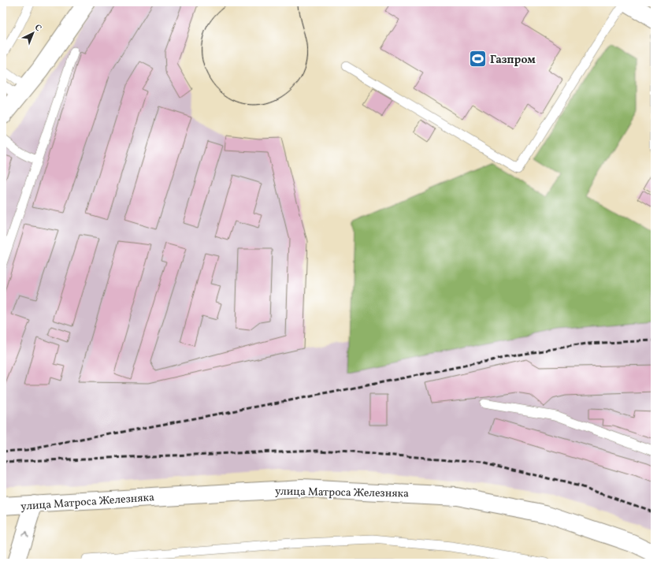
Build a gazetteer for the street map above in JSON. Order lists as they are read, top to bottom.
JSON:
{
  "streets": {
    "street": ["улица Матроса Железняка"]
  },
  "places": {
    "sports": ["Газпром"]
  },
  "north": "top right"
}
